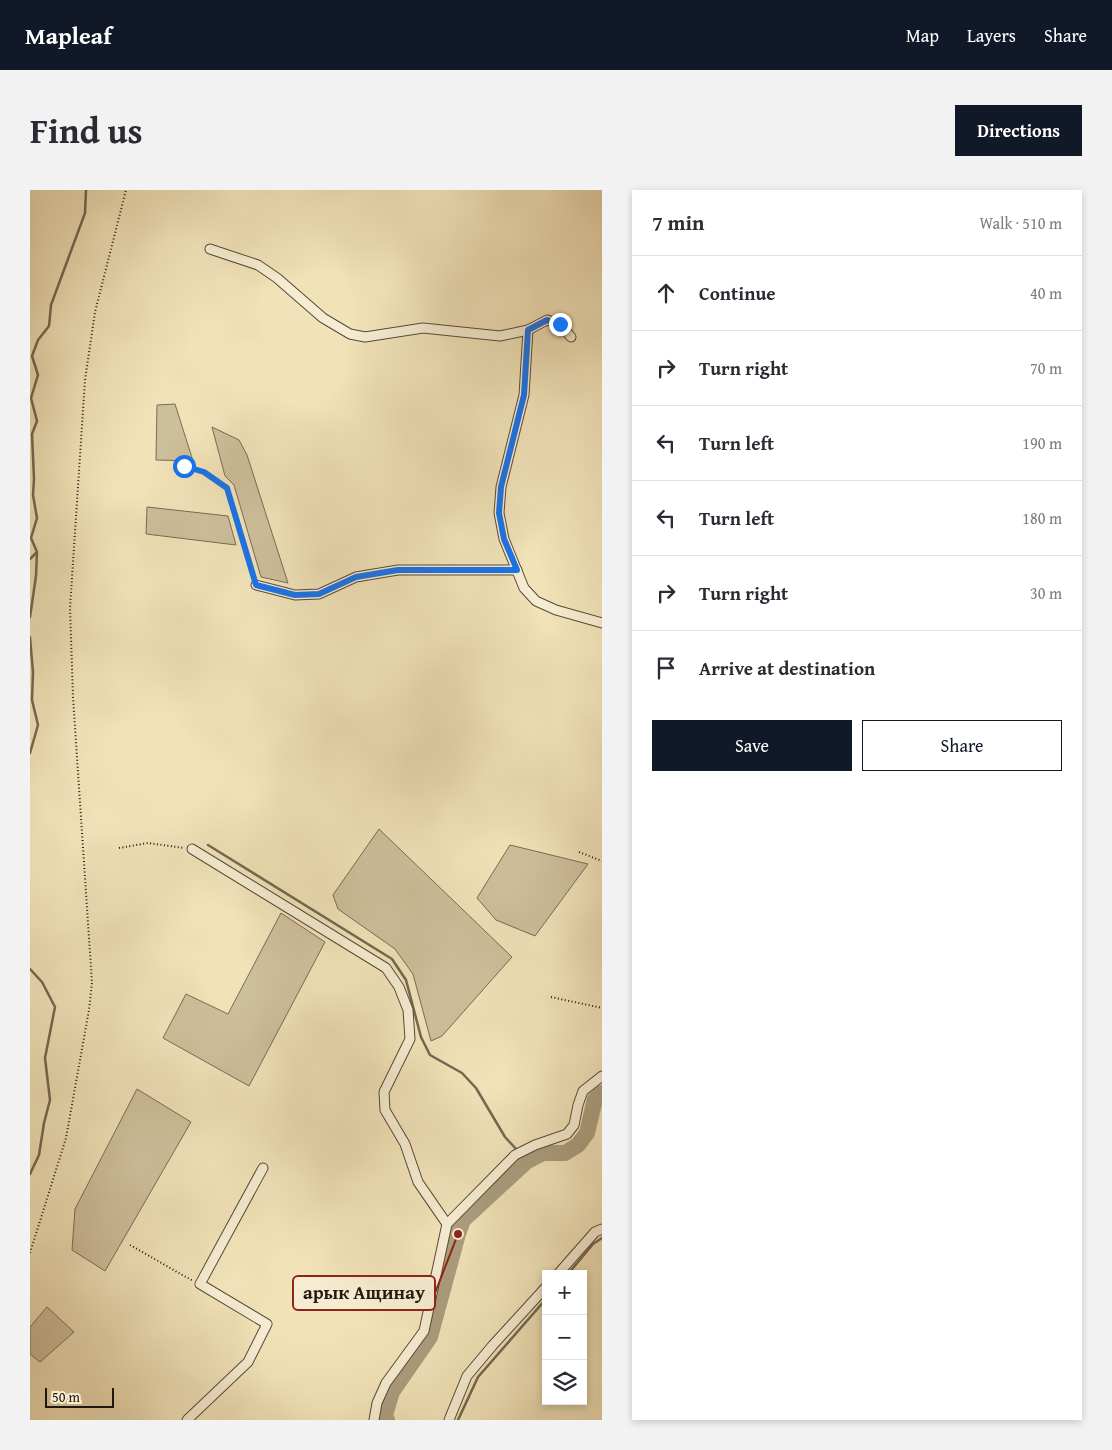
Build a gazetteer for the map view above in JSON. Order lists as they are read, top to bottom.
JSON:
{
  "places": ["арык Ащинау"],
  "scale_bar": "50 m",
  "page": {
    "header": "Mapleaf",
    "nav": ["Map", "Layers", "Share"],
    "title": "Find us",
    "buttons": [
      "Directions",
      ["Save", "Share"]
    ],
    "heading": ["7 min", "Walk · 510 m"],
    "list": [
      ["Continue", "40 m"],
      ["Turn right", "70 m"],
      ["Turn left", "190 m"],
      ["Turn left", "180 m"],
      ["Turn right", "30 m"],
      "Arrive at destination"
    ],
    "map_buttons": ["+", "−"],
    "scale": "50 m"
  }
}
